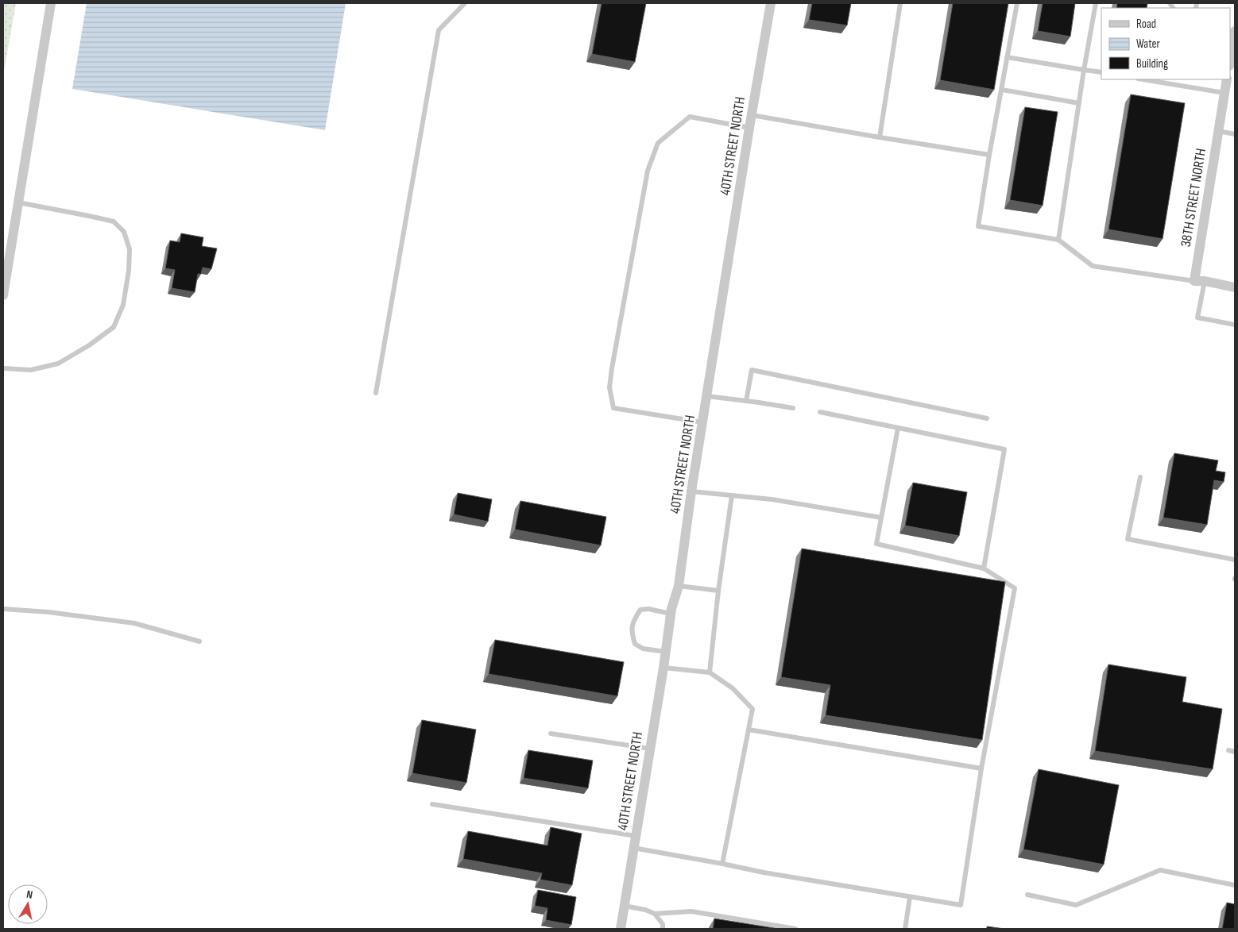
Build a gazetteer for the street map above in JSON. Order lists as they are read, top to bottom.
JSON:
{
  "streets": {
    "street": ["40TH STREET NORTH", "38TH STREET NORTH"]
  },
  "legend": ["Road", "Water", "Building"],
  "north": "top"
}
